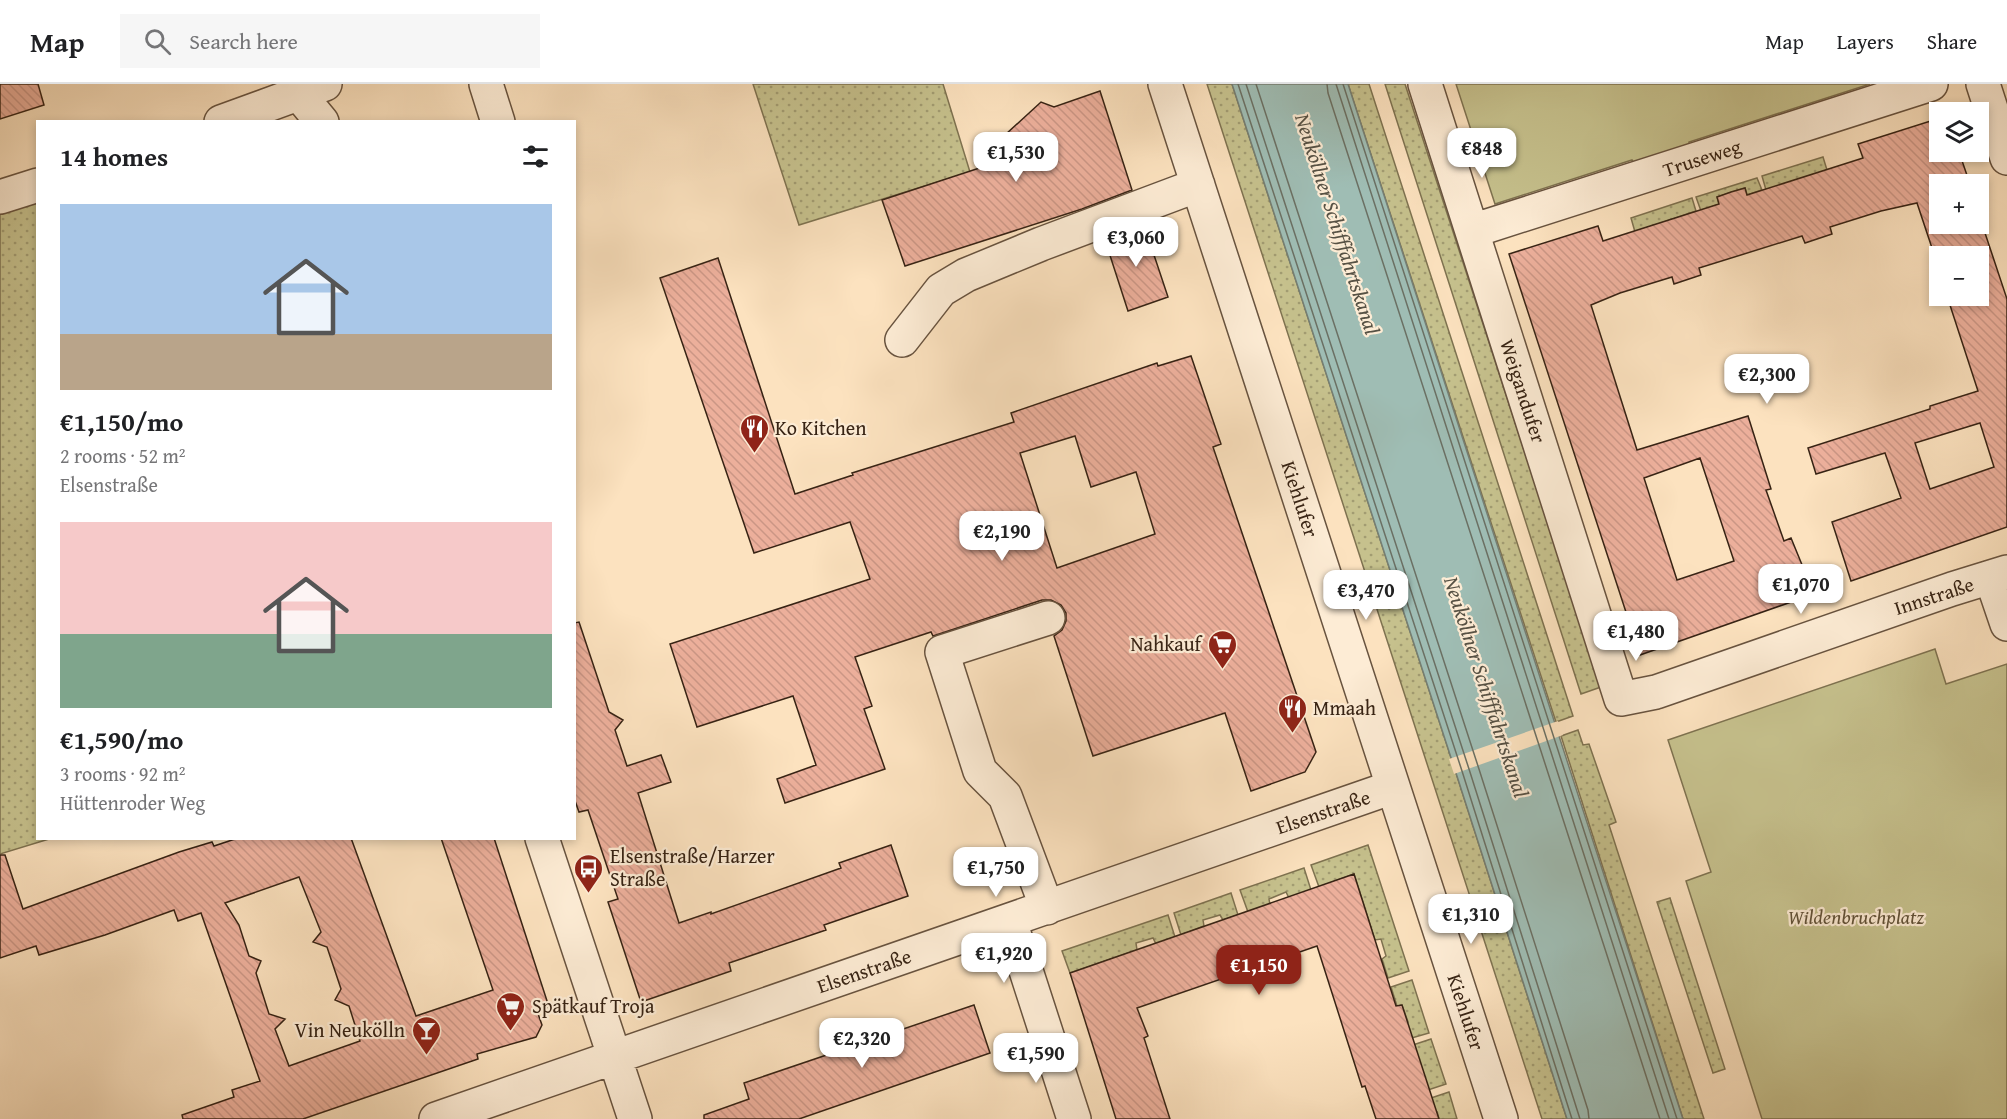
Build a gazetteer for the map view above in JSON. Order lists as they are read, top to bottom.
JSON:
{
  "streets": {
    "street": [
      "Truseweg",
      "Weigandufer",
      "Kiehlufer",
      "Innstraße",
      "Elsenstraße"
    ]
  },
  "crossings": [
    ["Truseweg", "Weigandufer"],
    ["Weigandufer", "Innstraße"],
    ["Kiehlufer", "Elsenstraße"]
  ],
  "water": ["Neuköllner Schifffahrtskanal"],
  "parks": ["Wildenbruchplatz"],
  "places": {
    "restaurant": ["Ko Kitchen", "Mmaah"],
    "supermarket": ["Nahkauf", "Spätkauf Troja"],
    "bus stop": ["Elsenstraße/Harzer Straße"],
    "bar": ["Vin Neukölln"]
  },
  "page": {
    "header": "Map",
    "search": "Search here",
    "nav": ["Map", "Layers", "Share"],
    "map_buttons": ["+", "−"],
    "heading": "14 homes",
    "price": [
      "€848",
      "€1,530",
      "€3,060",
      "€2,300",
      "€2,190",
      "€1,070",
      "€3,470",
      "€1,480",
      "€1,750",
      "€1,310",
      "€1,920",
      "€1,150",
      "€2,320",
      "€1,590"
    ],
    "list": [
      {
        "name": "€1,150/mo",
        "note": "2 rooms · 52 m² · Elsenstraße"
      },
      {
        "name": "€1,590/mo",
        "note": "3 rooms · 92 m² · Hüttenroder Weg"
      }
    ]
  }
}
